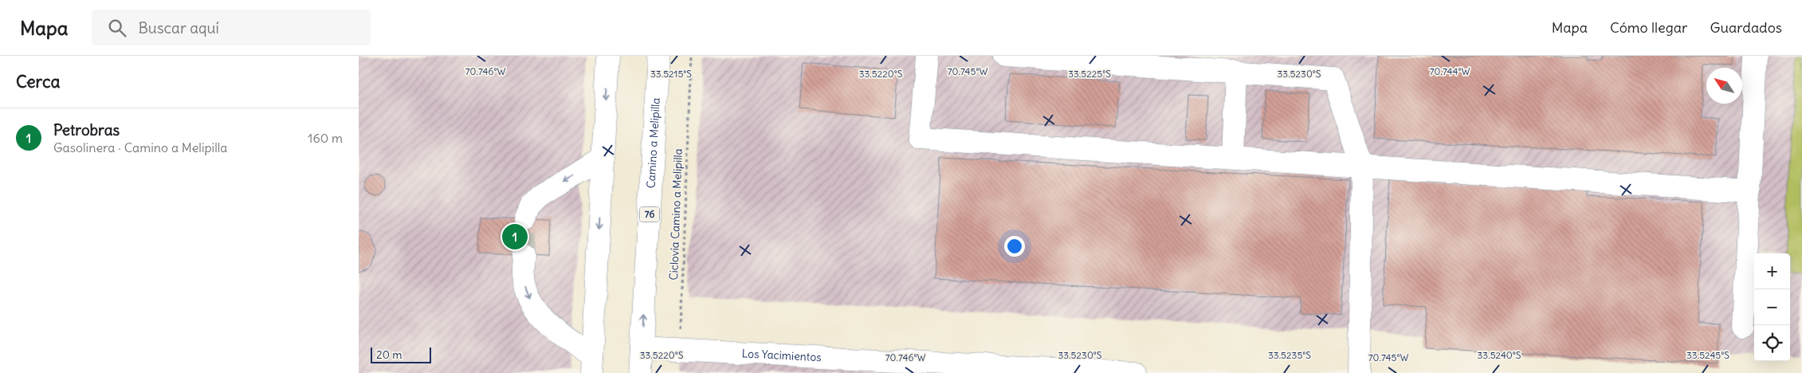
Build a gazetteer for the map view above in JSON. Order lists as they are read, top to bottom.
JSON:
{
  "streets": {
    "main road": ["Camino a Melipilla", "76", "Los Yacimientos"],
    "path": ["Ciclovía Camino a Melipilla"]
  },
  "crossings": [
    ["Camino a Melipilla", "Los Yacimientos"],
    ["Ciclovía Camino a Melipilla", "Los Yacimientos"]
  ],
  "scale_bar": "20 m",
  "north": "top left",
  "page": {
    "header": "Mapa",
    "search": "Buscar aquí",
    "nav": ["Mapa", "Cómo llegar", "Guardados"],
    "heading": "Cerca",
    "list": [
      {
        "mark": "1",
        "name": "Petrobras",
        "note": "Gasolinera · Camino a Melipilla",
        "value": "160 m"
      }
    ],
    "pins": "1",
    "map_buttons": ["+", "−"],
    "scale": "20 m"
  },
  "coordinates": [
    "70.744°W",
    "70.746°W",
    "70.745°W",
    "33.5215°S",
    "33.5220°S",
    "33.5225°S",
    "33.5230°S",
    "33.5235°S",
    "33.5240°S",
    "33.5245°S"
  ]
}
